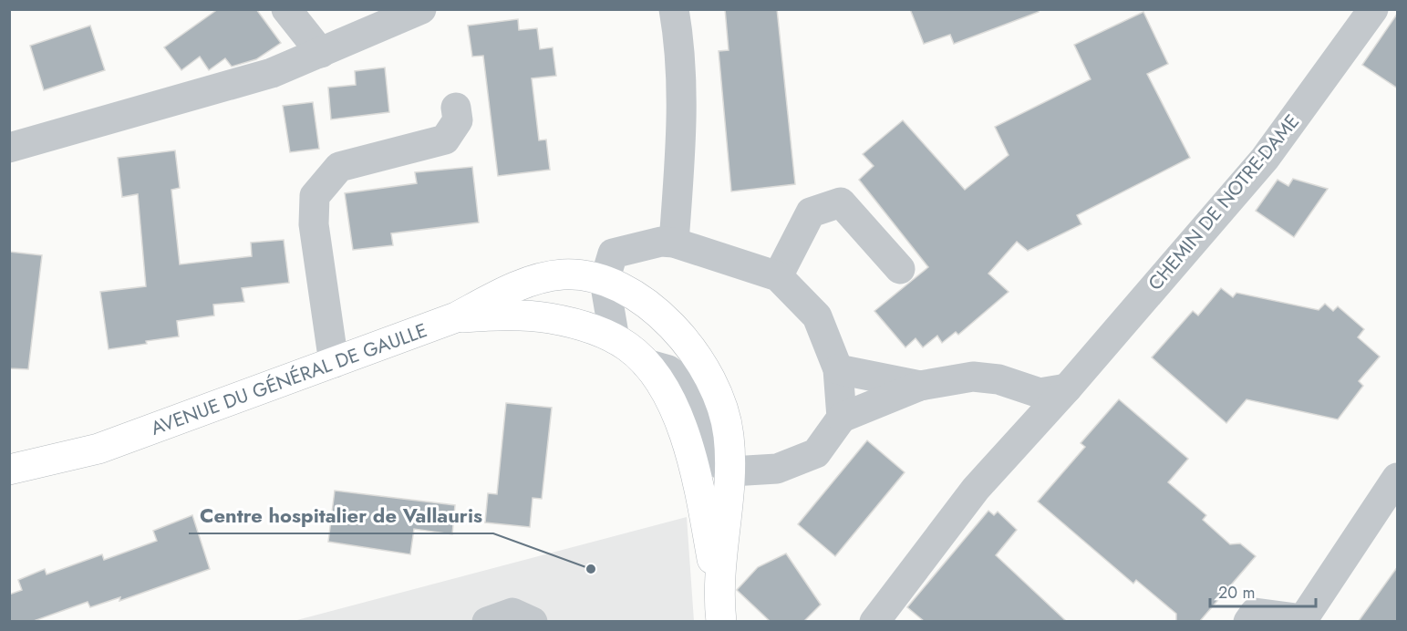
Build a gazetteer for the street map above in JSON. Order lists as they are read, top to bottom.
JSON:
{
  "streets": {
    "main road": ["AVENUE DU GÉNÉRAL DE GAULLE"],
    "street": ["CHEMIN DE NOTRE-DAME"]
  },
  "places": ["Centre hospitalier de Vallauris"],
  "scale_bar": "20 m"
}
